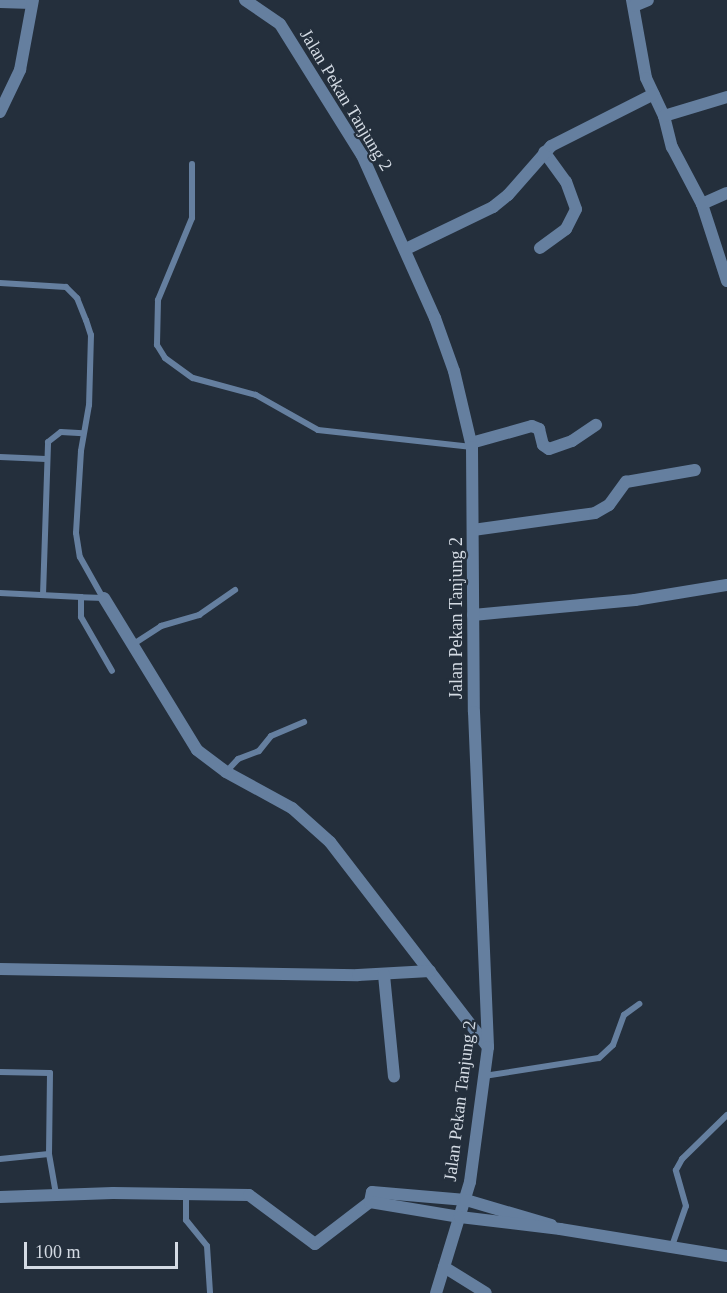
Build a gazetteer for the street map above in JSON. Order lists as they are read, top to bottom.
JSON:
{
  "streets": {
    "street": ["Jalan Pekan Tanjung 2"]
  },
  "scale_bar": "100 m"
}
